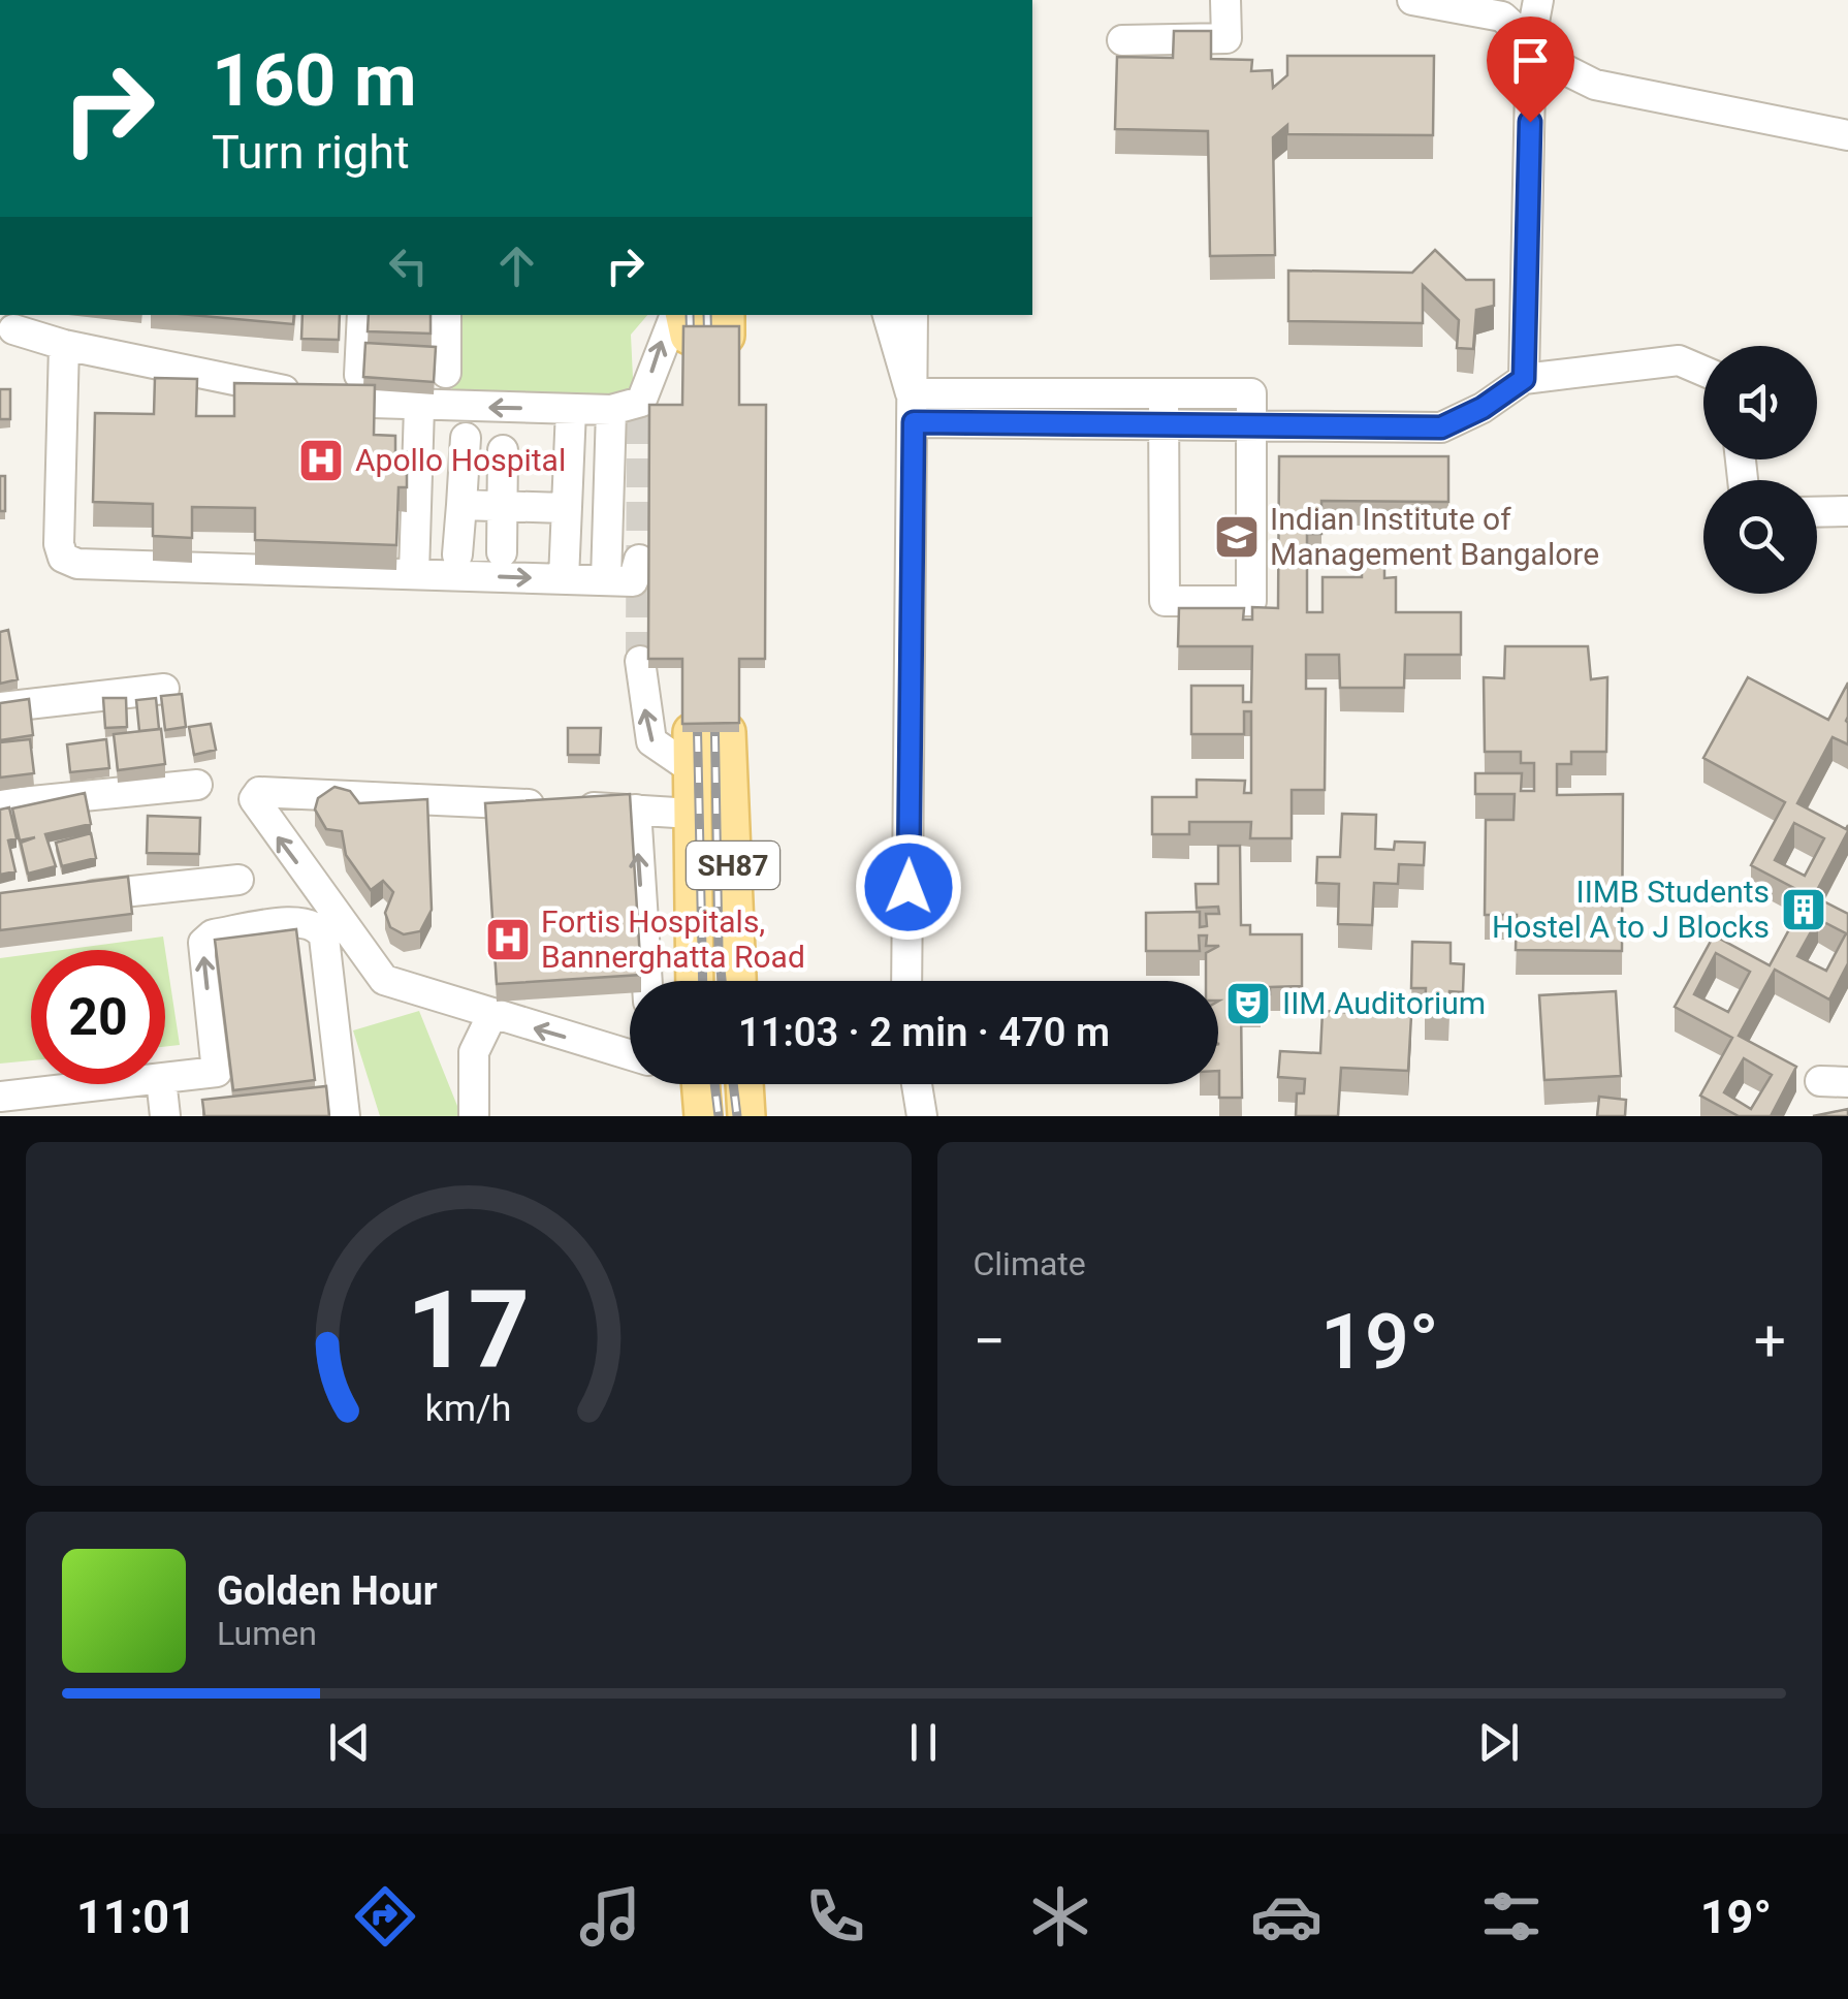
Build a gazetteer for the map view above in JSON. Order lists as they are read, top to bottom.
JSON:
{
  "streets": {
    "main road": ["SH87"]
  },
  "places": {
    "hospital": ["Apollo Hospital", "Fortis Hospitals, Bannerghatta Road"],
    "school or university": ["Indian Institute of Management Bangalore"],
    "building": ["IIMB Students Hostel A to J Blocks"],
    "theatre": ["IIM Auditorium"]
  },
  "page": {
    "turn": ["160 m", "Turn right"],
    "limit": "20",
    "trip": "11:03 · 2 min · 470 m",
    "tile": "Climate",
    "heat": ["−", "19°", "+"],
    "song": ["Golden Hour", "Lumen"],
    "tabs": ["11:01", "19°"],
    "gauge": ["17", "km/h"]
  }
}
